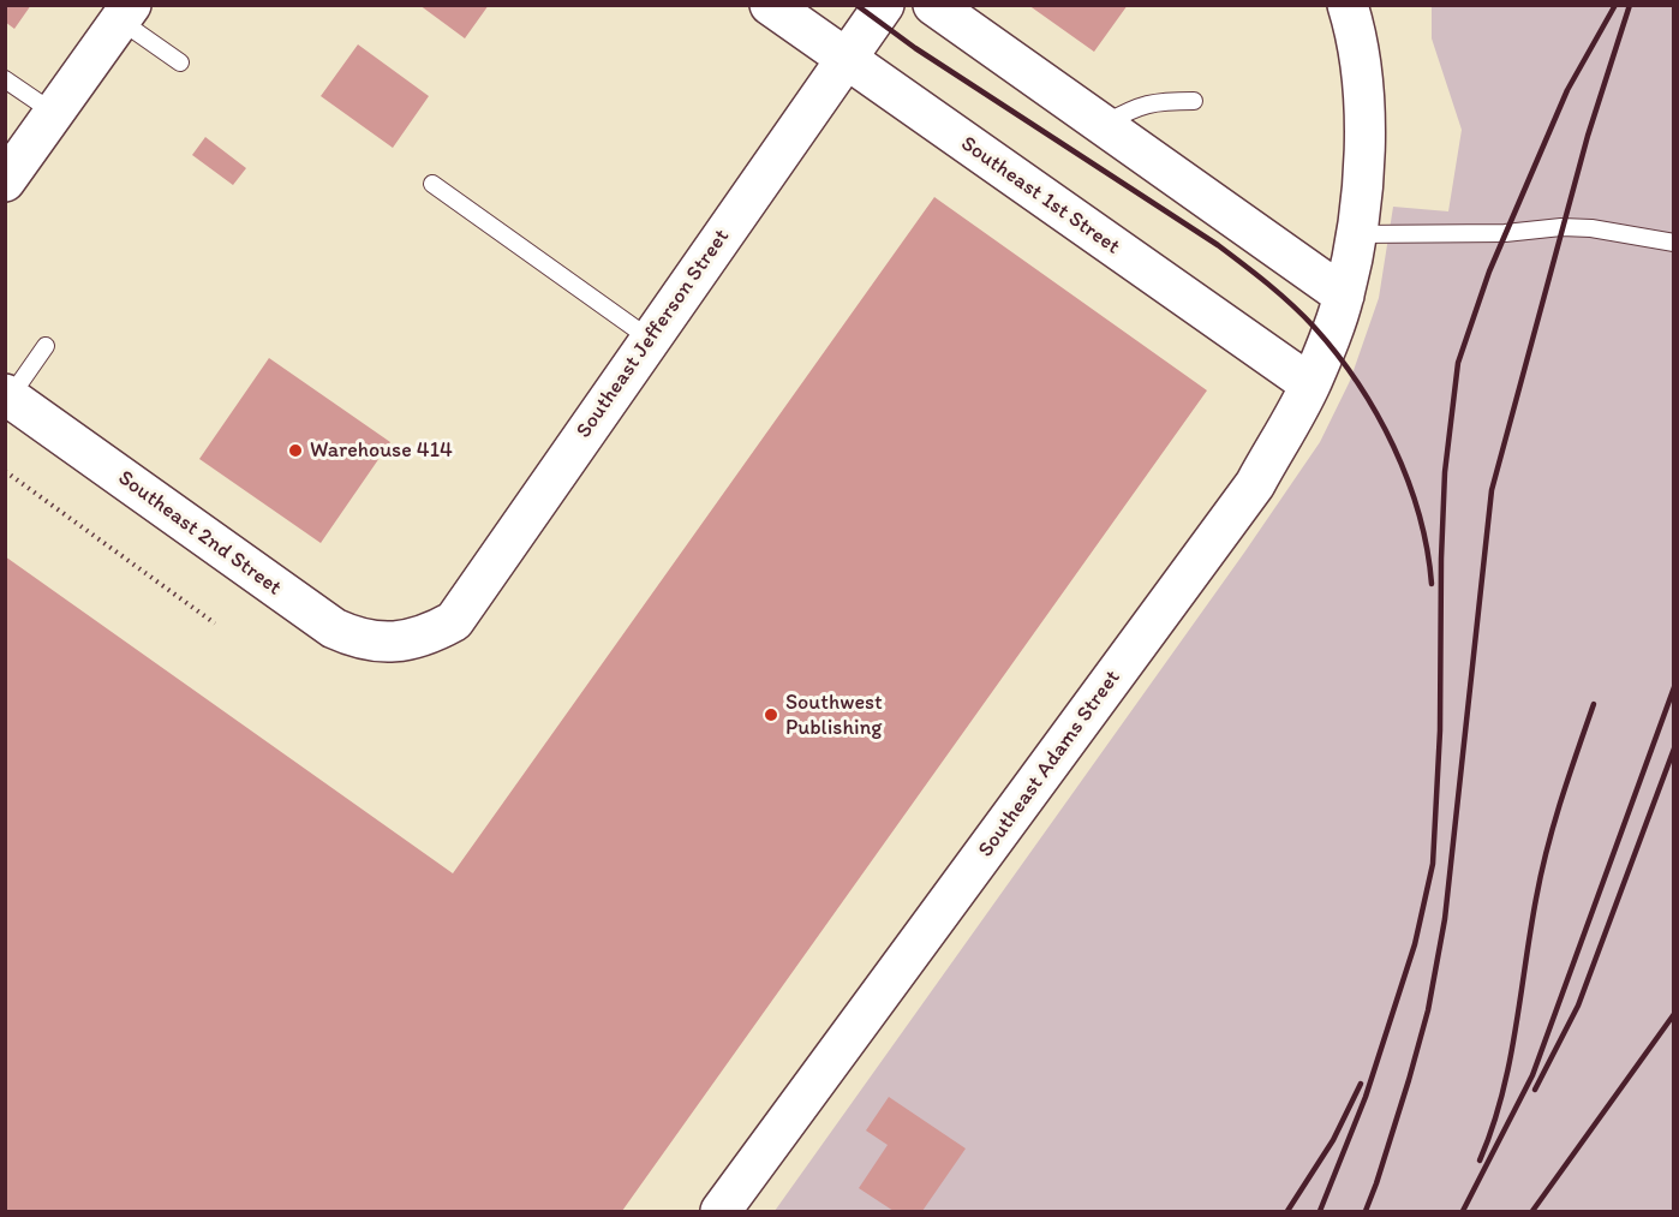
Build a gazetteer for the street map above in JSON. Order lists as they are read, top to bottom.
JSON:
{
  "streets": {
    "street": [
      "Southeast 1st Street",
      "Southeast Jefferson Street",
      "Southeast 2nd Street",
      "Southeast Adams Street"
    ]
  },
  "crossings": [
    ["Southeast 1st Street", "Southeast Jefferson Street"],
    ["Southeast 1st Street", "Southeast Adams Street"],
    ["Southeast Jefferson Street", "Southeast 2nd Street"]
  ],
  "places": ["Warehouse 414", "Southwest Publishing"]
}
